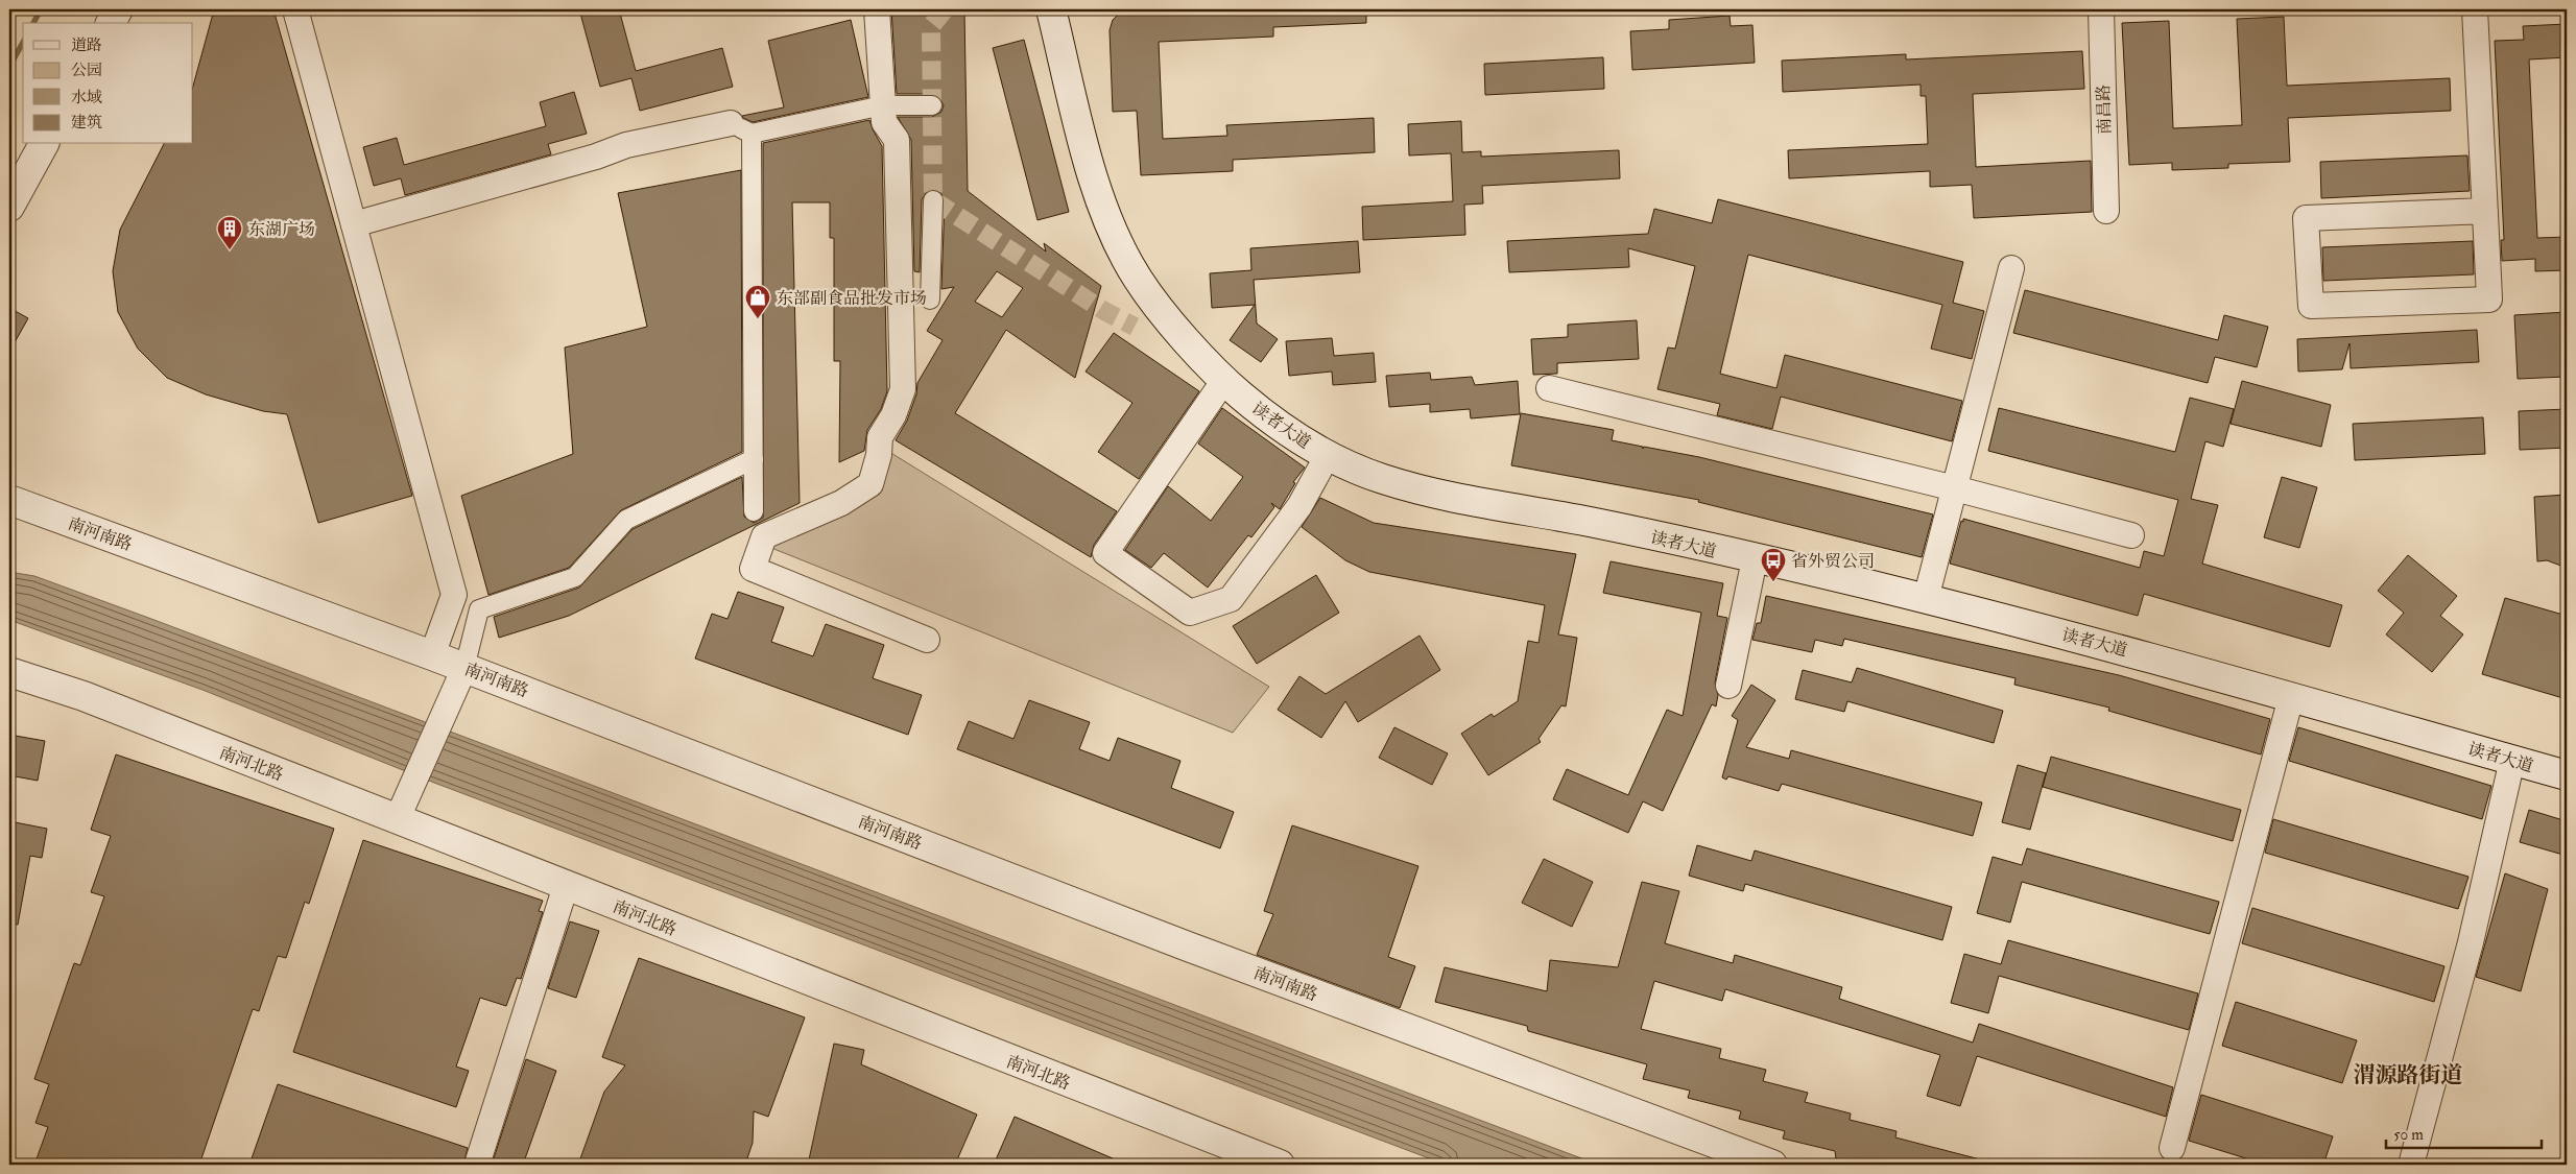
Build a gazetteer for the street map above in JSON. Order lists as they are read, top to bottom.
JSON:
{
  "streets": {
    "street": [
      "南昌路",
      "读者大道",
      "南河南路",
      "南河北路"
    ]
  },
  "districts": ["渭源路街道"],
  "places": {
    "building": ["东湖广场"],
    "shop": ["东部副食品批发市场"],
    "bus stop": ["省外贸公司"]
  },
  "legend": [
    "道路",
    "公园",
    "水域",
    "建筑"
  ],
  "scale_bar": "50 m"
}
